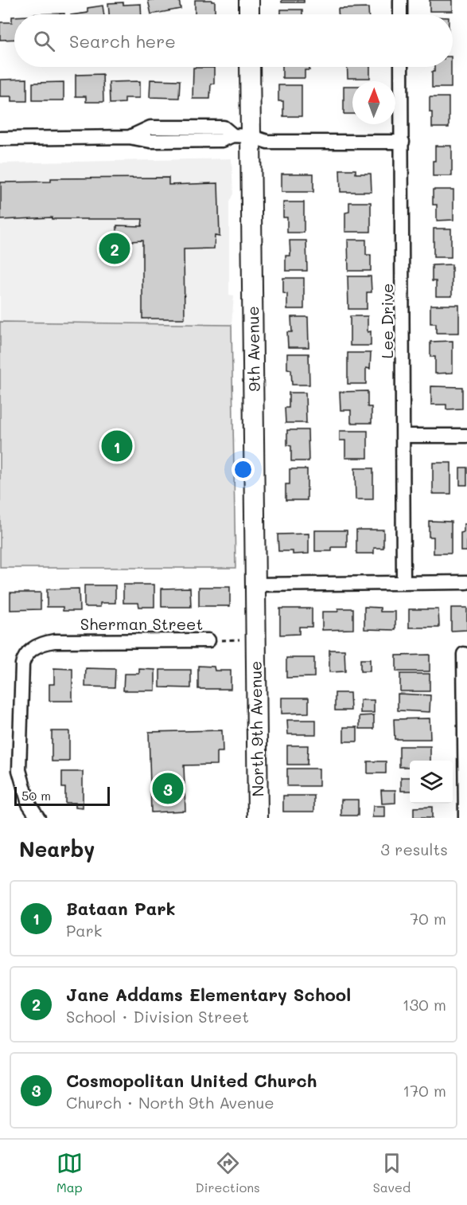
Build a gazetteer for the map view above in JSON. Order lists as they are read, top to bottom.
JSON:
{
  "streets": {
    "street": [
      "Lee Drive",
      "9th Avenue",
      "Sherman Street",
      "North 9th Avenue"
    ]
  },
  "crossings": [
    ["9th Avenue", "Sherman Street"],
    ["9th Avenue", "North 9th Avenue"],
    ["Sherman Street", "North 9th Avenue"]
  ],
  "scale_bar": "50 m",
  "north": "top",
  "page": {
    "search": "Search here",
    "pins": ["2", "1", "3"],
    "scale": "50 m",
    "heading": ["Nearby", "3 results"],
    "list": [
      {
        "mark": "1",
        "name": "Bataan Park",
        "note": "Park",
        "value": "70 m"
      },
      {
        "mark": "2",
        "name": "Jane Addams Elementary School",
        "note": "School · Division Street",
        "value": "130 m"
      },
      {
        "mark": "3",
        "name": "Cosmopolitan United Church",
        "note": "Church · North 9th Avenue",
        "value": "170 m"
      }
    ],
    "nav": ["Map", "Directions", "Saved"]
  }
}
